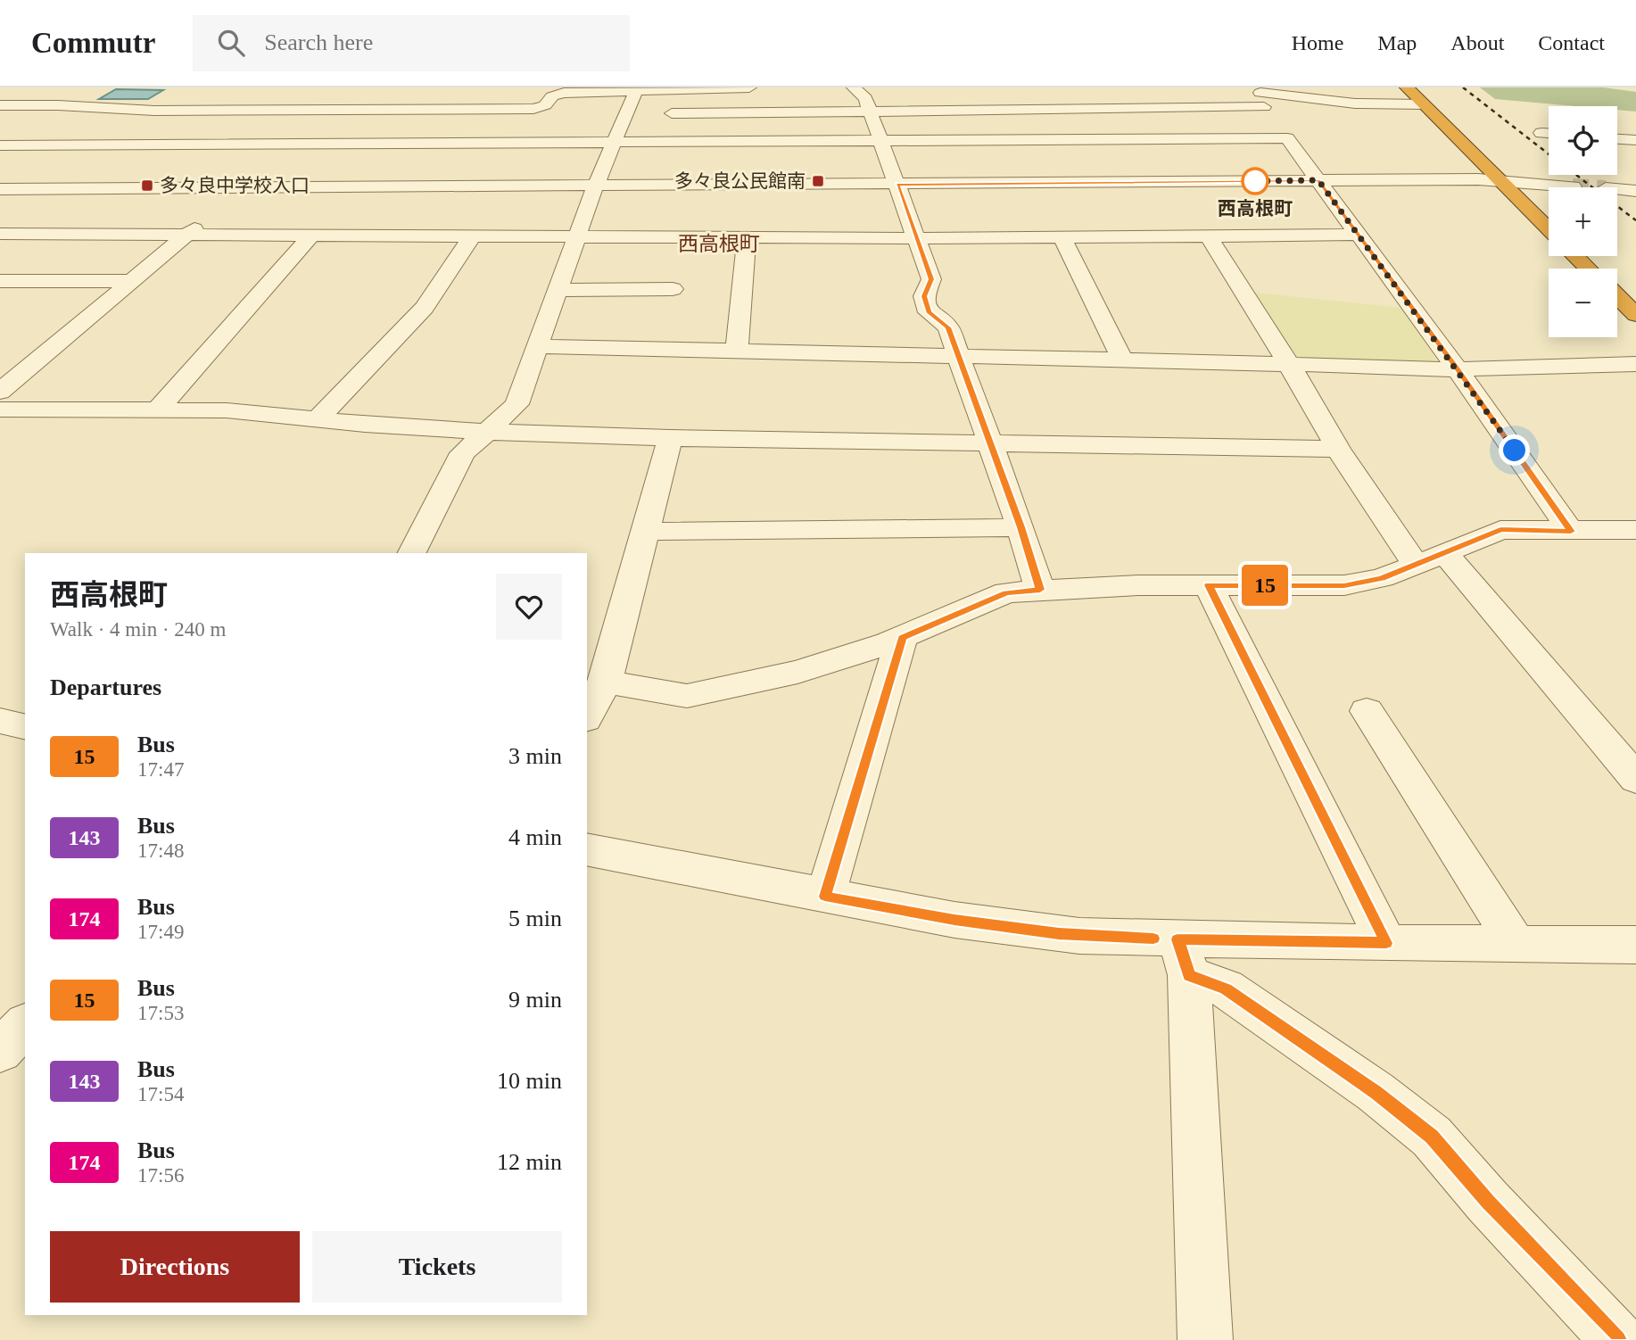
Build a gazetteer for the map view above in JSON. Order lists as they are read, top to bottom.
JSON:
{
  "districts": ["西高根町"],
  "places": {
    "transit": ["多々良公民館南", "多々良中学校入口"],
    "other": ["西高根町"]
  },
  "lines": ["bus line 15"],
  "page": {
    "header": "Commutr",
    "search": "Search here",
    "nav": [
      "Home",
      "Map",
      "About",
      "Contact"
    ],
    "on_map": "15",
    "map_buttons": ["+", "−"],
    "heading": [
      ["西高根町", "Walk · 4 min · 240 m"],
      "Departures"
    ],
    "list": [
      {
        "mark": "15",
        "name": "Bus",
        "note": "17:47",
        "value": "3 min"
      },
      {
        "mark": "143",
        "name": "Bus",
        "note": "17:48",
        "value": "4 min"
      },
      {
        "mark": "174",
        "name": "Bus",
        "note": "17:49",
        "value": "5 min"
      },
      {
        "mark": "15",
        "name": "Bus",
        "note": "17:53",
        "value": "9 min"
      },
      {
        "mark": "143",
        "name": "Bus",
        "note": "17:54",
        "value": "10 min"
      },
      {
        "mark": "174",
        "name": "Bus",
        "note": "17:56",
        "value": "12 min"
      }
    ],
    "buttons": ["Directions", "Tickets"]
  }
}
